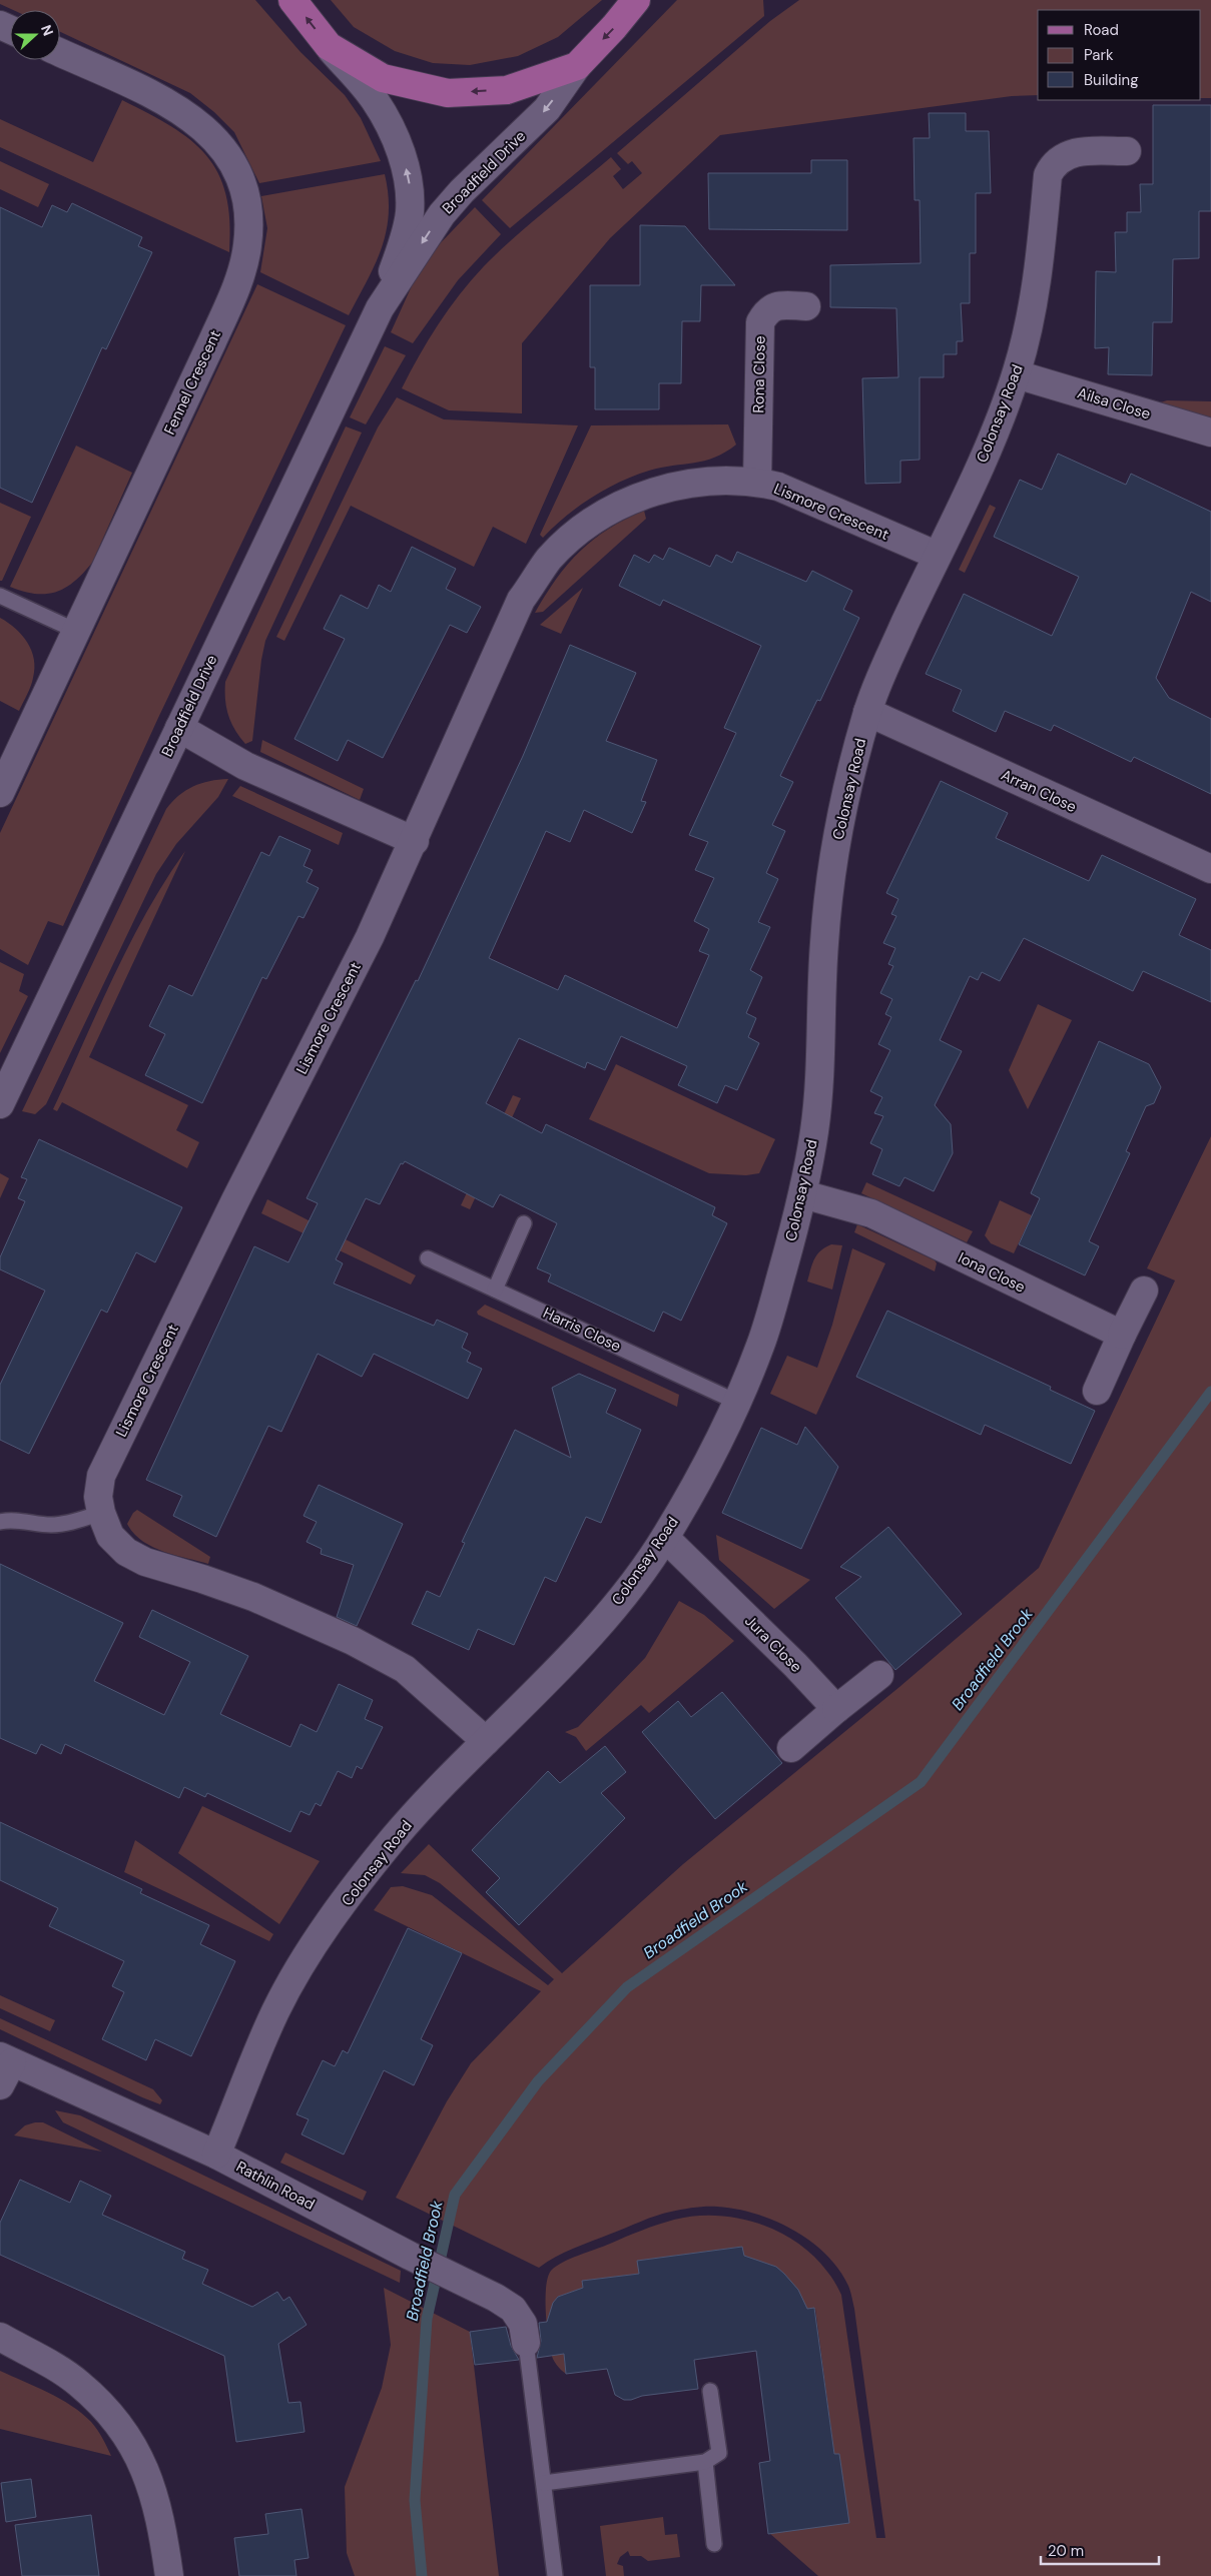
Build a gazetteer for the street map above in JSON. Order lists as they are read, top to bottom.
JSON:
{
  "streets": {
    "street": [
      "Broadfield Drive",
      "Rona Close",
      "Fennel Crescent",
      "Ailsa Close",
      "Colonsay Road",
      "Lismore Crescent",
      "Arran Close",
      "Iona Close",
      "Jura Close",
      "Rathlin Road"
    ],
    "lane": ["Harris Close"]
  },
  "crossings": [
    ["Rona Close", "Lismore Crescent"],
    ["Ailsa Close", "Colonsay Road"],
    ["Colonsay Road", "Lismore Crescent"],
    ["Colonsay Road", "Arran Close"],
    ["Colonsay Road", "Iona Close"],
    ["Colonsay Road", "Harris Close"],
    ["Colonsay Road", "Jura Close"],
    ["Colonsay Road", "Rathlin Road"]
  ],
  "water": ["Broadfield Brook"],
  "legend": ["Road", "Park", "Building"],
  "scale_bar": "20 m",
  "north": "right"
}
